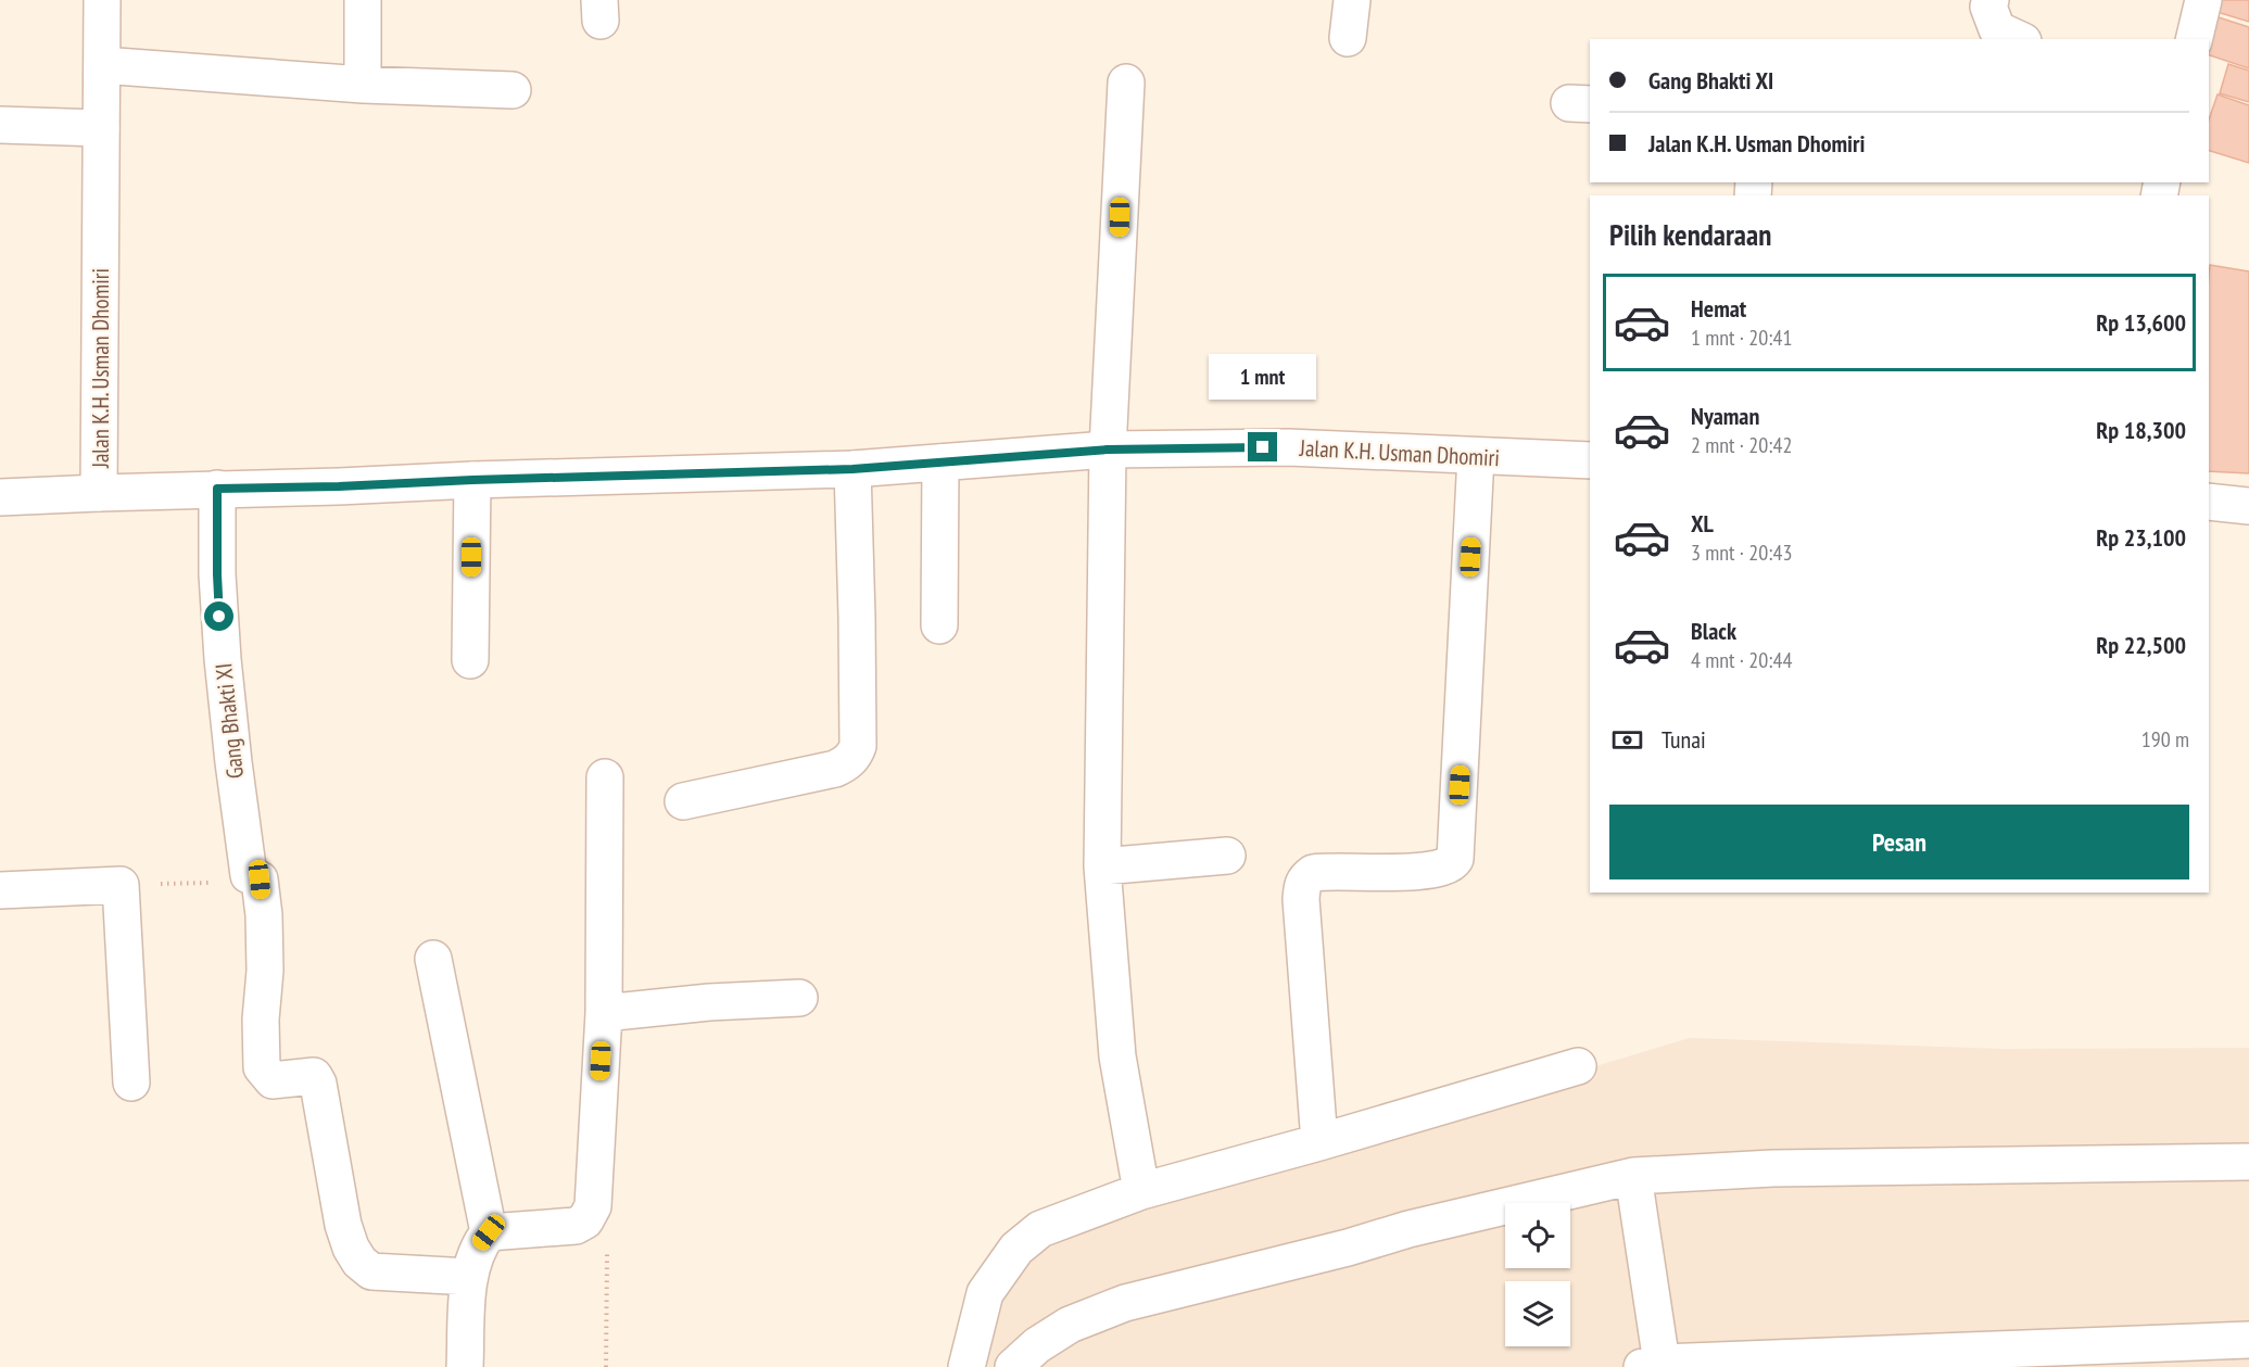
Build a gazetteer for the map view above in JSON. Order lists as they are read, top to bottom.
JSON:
{
  "streets": {
    "street": ["Jalan K.H. Usman Dhomiri", "Gang Bhakti XI"]
  },
  "crossings": [
    ["Jalan K.H. Usman Dhomiri", "Gang Bhakti XI"]
  ],
  "page": {
    "banner": ["Gang Bhakti XI", "Jalan K.H. Usman Dhomiri"],
    "heading": "Pilih kendaraan",
    "list": [
      {
        "name": "Hemat",
        "note": "1 mnt · 20:41",
        "value": "Rp 13,600"
      },
      {
        "name": "Nyaman",
        "note": "2 mnt · 20:42",
        "value": "Rp 18,300"
      },
      {
        "name": "XL",
        "note": "3 mnt · 20:43",
        "value": "Rp 23,100"
      },
      {
        "name": "Black",
        "note": "4 mnt · 20:44",
        "value": "Rp 22,500"
      }
    ],
    "bubble": "1 mnt",
    "pay": ["Tunai", "190 m"],
    "buttons": "Pesan"
  }
}
